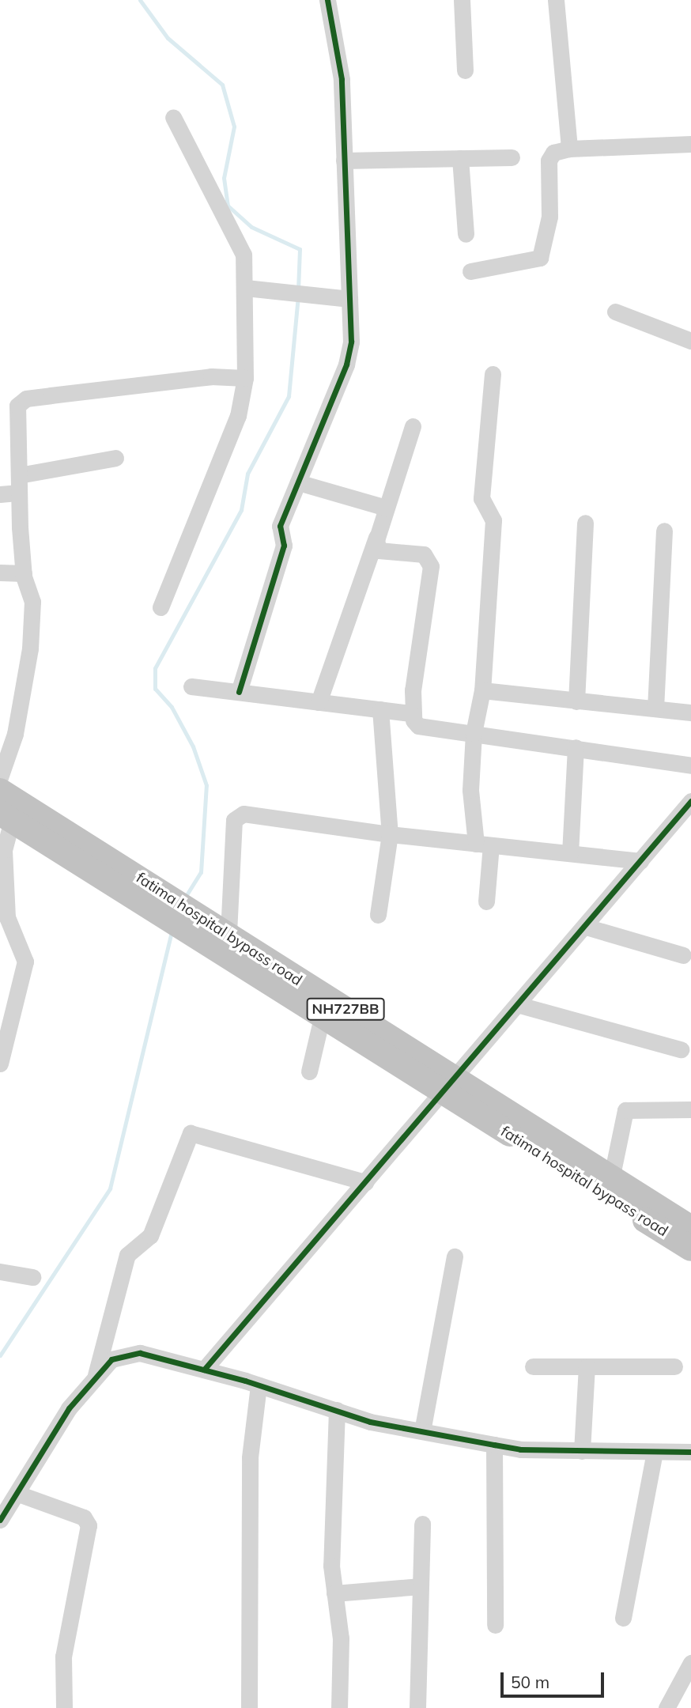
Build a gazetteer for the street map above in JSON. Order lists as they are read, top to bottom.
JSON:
{
  "streets": {
    "highway": ["fatima hospital bypass road", "NH727BB"]
  },
  "scale_bar": "50 m"
}
